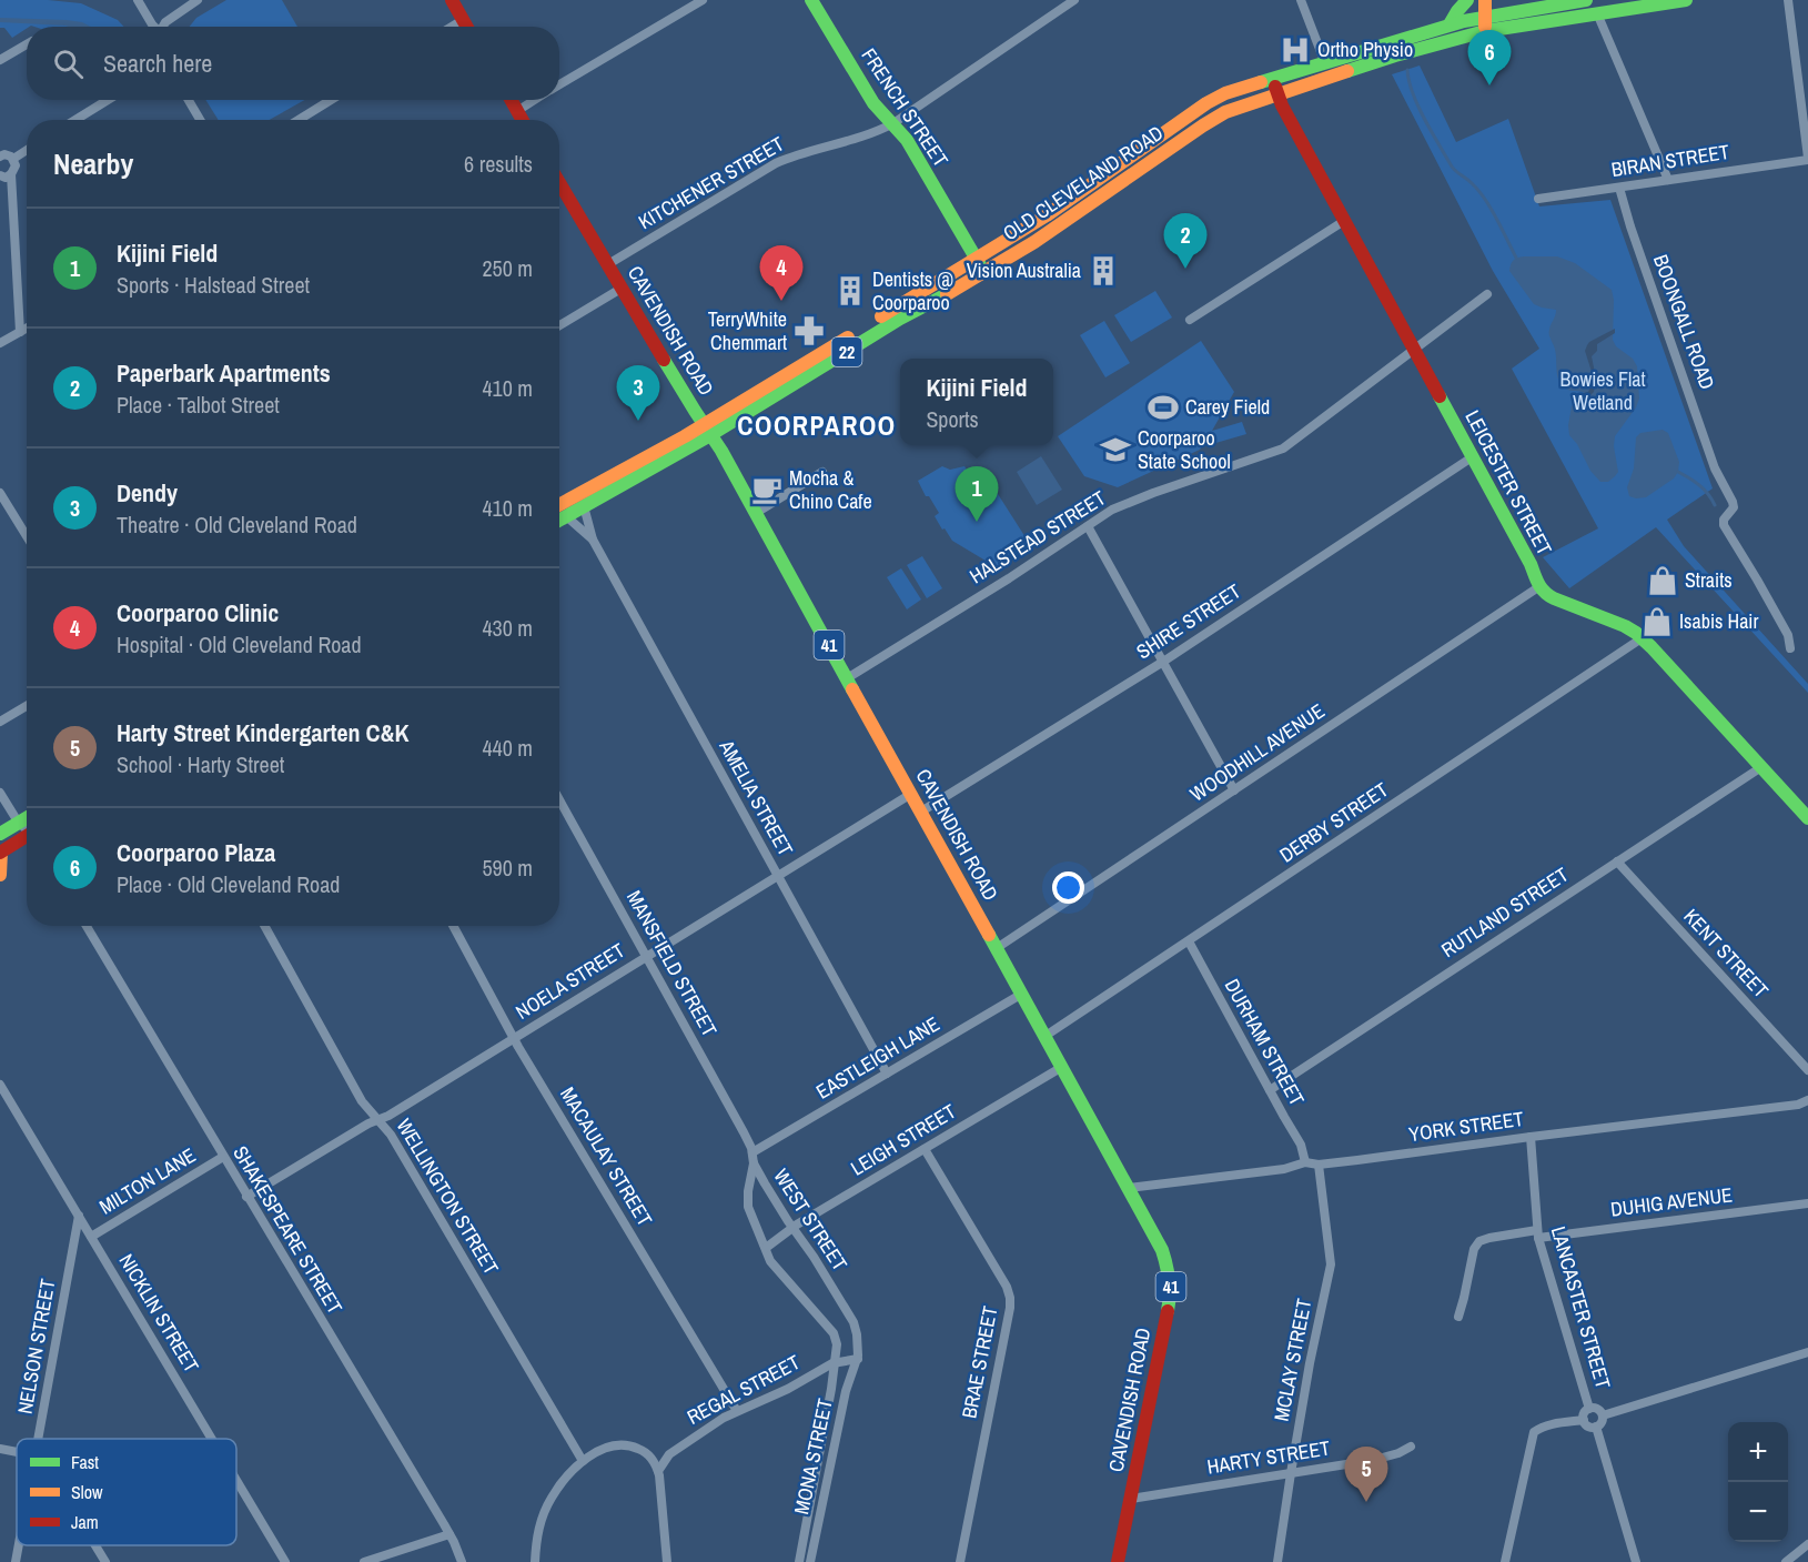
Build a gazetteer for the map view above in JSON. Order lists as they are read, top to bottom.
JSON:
{
  "streets": {
    "main road": [
      "FRENCH STREET",
      "OLD CLEVELAND ROAD",
      "CAVENDISH ROAD",
      "22",
      "LEICESTER STREET",
      "41"
    ],
    "street": [
      "BIRAN STREET",
      "KITCHENER STREET",
      "BOONGALL ROAD",
      "HALSTEAD STREET",
      "SHIRE STREET",
      "WOODHILL AVENUE",
      "AMELIA STREET",
      "DERBY STREET",
      "RUTLAND STREET",
      "KENT STREET",
      "MANSFIELD STREET",
      "NOELA STREET",
      "DURHAM STREET",
      "EASTLEIGH LANE",
      "YORK STREET",
      "LEIGH STREET",
      "MACAULAY STREET",
      "MILTON LANE",
      "WELLINGTON STREET",
      "DUHIG AVENUE",
      "WEST STREET",
      "SHAKESPEARE STREET",
      "LANCASTER STREET",
      "NICKLIN STREET",
      "NELSON STREET",
      "MCLAY STREET",
      "BRAE STREET",
      "REGAL STREET",
      "MONA STREET",
      "HARTY STREET"
    ]
  },
  "crossings": [
    ["FRENCH STREET", "KITCHENER STREET"],
    ["FRENCH STREET", "OLD CLEVELAND ROAD"],
    ["BIRAN STREET", "BOONGALL ROAD"],
    ["KITCHENER STREET", "CAVENDISH ROAD"],
    ["OLD CLEVELAND ROAD", "CAVENDISH ROAD"],
    ["OLD CLEVELAND ROAD", "LEICESTER STREET"],
    ["OLD CLEVELAND ROAD", "AMELIA STREET"],
    ["CAVENDISH ROAD", "HALSTEAD STREET"],
    ["CAVENDISH ROAD", "SHIRE STREET"],
    ["CAVENDISH ROAD", "WOODHILL AVENUE"],
    ["CAVENDISH ROAD", "DERBY STREET"],
    ["CAVENDISH ROAD", "NOELA STREET"],
    ["CAVENDISH ROAD", "EASTLEIGH LANE"],
    ["CAVENDISH ROAD", "YORK STREET"],
    ["CAVENDISH ROAD", "LEIGH STREET"],
    ["CAVENDISH ROAD", "HARTY STREET"],
    ["LEICESTER STREET", "HALSTEAD STREET"],
    ["LEICESTER STREET", "SHIRE STREET"],
    ["LEICESTER STREET", "WOODHILL AVENUE"],
    ["LEICESTER STREET", "DERBY STREET"],
    ["LEICESTER STREET", "RUTLAND STREET"],
    ["AMELIA STREET", "NOELA STREET"],
    ["AMELIA STREET", "EASTLEIGH LANE"],
    ["DERBY STREET", "DURHAM STREET"],
    ["RUTLAND STREET", "KENT STREET"],
    ["RUTLAND STREET", "DURHAM STREET"],
    ["MANSFIELD STREET", "NOELA STREET"],
    ["MANSFIELD STREET", "EASTLEIGH LANE"],
    ["MANSFIELD STREET", "WEST STREET"],
    ["NOELA STREET", "MACAULAY STREET"],
    ["NOELA STREET", "WELLINGTON STREET"],
    ["NOELA STREET", "SHAKESPEARE STREET"],
    ["DURHAM STREET", "YORK STREET"],
    ["EASTLEIGH LANE", "WEST STREET"],
    ["YORK STREET", "LANCASTER STREET"],
    ["YORK STREET", "MCLAY STREET"],
    ["LEIGH STREET", "WEST STREET"],
    ["LEIGH STREET", "BRAE STREET"],
    ["MACAULAY STREET", "REGAL STREET"],
    ["MILTON LANE", "SHAKESPEARE STREET"],
    ["MILTON LANE", "NICKLIN STREET"],
    ["DUHIG AVENUE", "LANCASTER STREET"],
    ["WEST STREET", "REGAL STREET"],
    ["WEST STREET", "MONA STREET"],
    ["NICKLIN STREET", "NELSON STREET"],
    ["MCLAY STREET", "HARTY STREET"],
    ["REGAL STREET", "MONA STREET"]
  ],
  "districts": ["COORPAROO"],
  "parks": ["Bowies Flat Wetland"],
  "places": {
    "hospital": ["Ortho Physio"],
    "building": ["Vision Australia", "Dentists @ Coorparoo"],
    "pharmacy": ["TerryWhite Chemmart"],
    "sports": ["Carey Field"],
    "school or university": ["Coorparoo State School"],
    "cafe": ["Mocha & Chino Cafe"],
    "shop": ["Straits", "Isabis Hair"]
  },
  "legend": ["Fast", "Slow", "Jam"],
  "page": {
    "search": "Search here",
    "pins": [
      "6",
      "2",
      "4",
      "3",
      "1",
      "5"
    ],
    "heading": ["Nearby", "6 results"],
    "list": [
      {
        "mark": "1",
        "name": "Kijini Field",
        "note": "Sports · Halstead Street",
        "value": "250 m"
      },
      {
        "mark": "2",
        "name": "Paperbark Apartments",
        "note": "Place · Talbot Street",
        "value": "410 m"
      },
      {
        "mark": "3",
        "name": "Dendy",
        "note": "Theatre · Old Cleveland Road",
        "value": "410 m"
      },
      {
        "mark": "4",
        "name": "Coorparoo Clinic",
        "note": "Hospital · Old Cleveland Road",
        "value": "430 m"
      },
      {
        "mark": "5",
        "name": "Harty Street Kindergarten C&K",
        "note": "School · Harty Street",
        "value": "440 m"
      },
      {
        "mark": "6",
        "name": "Coorparoo Plaza",
        "note": "Place · Old Cleveland Road",
        "value": "590 m"
      }
    ],
    "popup": ["Kijini Field", "Sports"],
    "map_buttons": ["+", "−"]
  }
}
